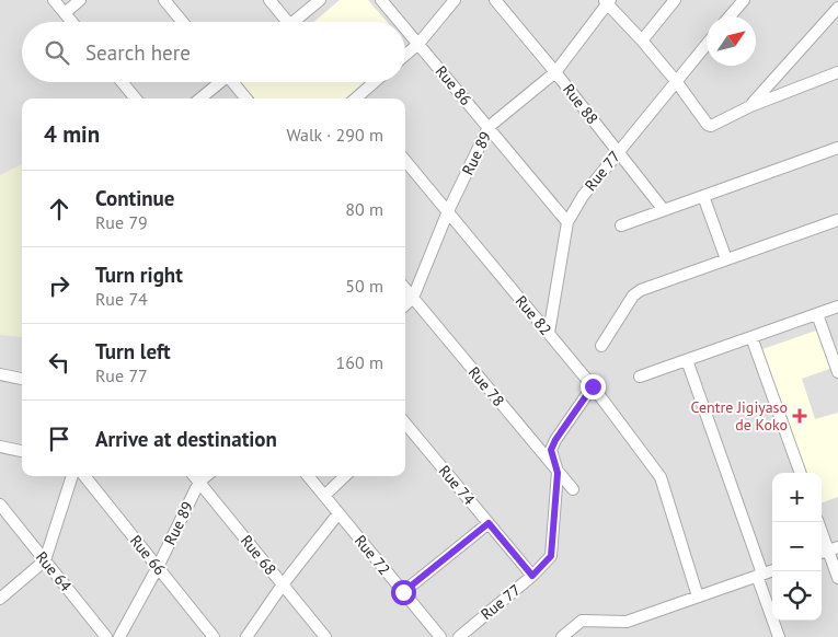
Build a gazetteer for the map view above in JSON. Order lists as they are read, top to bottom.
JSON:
{
  "streets": {
    "street": [
      "Rue 86",
      "Rue 88",
      "Rue 89",
      "Rue 77",
      "Rue 82",
      "Rue 78",
      "Rue 74",
      "Rue 66",
      "Rue 68",
      "Rue 72",
      "Rue 64"
    ]
  },
  "crossings": [
    ["Rue 86", "Rue 89"],
    ["Rue 86", "Rue 77"],
    ["Rue 88", "Rue 89"],
    ["Rue 88", "Rue 77"],
    ["Rue 89", "Rue 82"],
    ["Rue 89", "Rue 78"],
    ["Rue 89", "Rue 66"],
    ["Rue 89", "Rue 68"],
    ["Rue 77", "Rue 82"],
    ["Rue 77", "Rue 78"],
    ["Rue 77", "Rue 74"]
  ],
  "places": {
    "health": ["Centre Jigiyaso de Koko"]
  },
  "north": "top right",
  "page": {
    "search": "Search here",
    "heading": ["4 min", "Walk · 290 m"],
    "list": [
      ["Continue", "Rue 79", "80 m"],
      ["Turn right", "Rue 74", "50 m"],
      ["Turn left", "Rue 77", "160 m"],
      "Arrive at destination"
    ],
    "map_buttons": ["+", "−"]
  }
}
